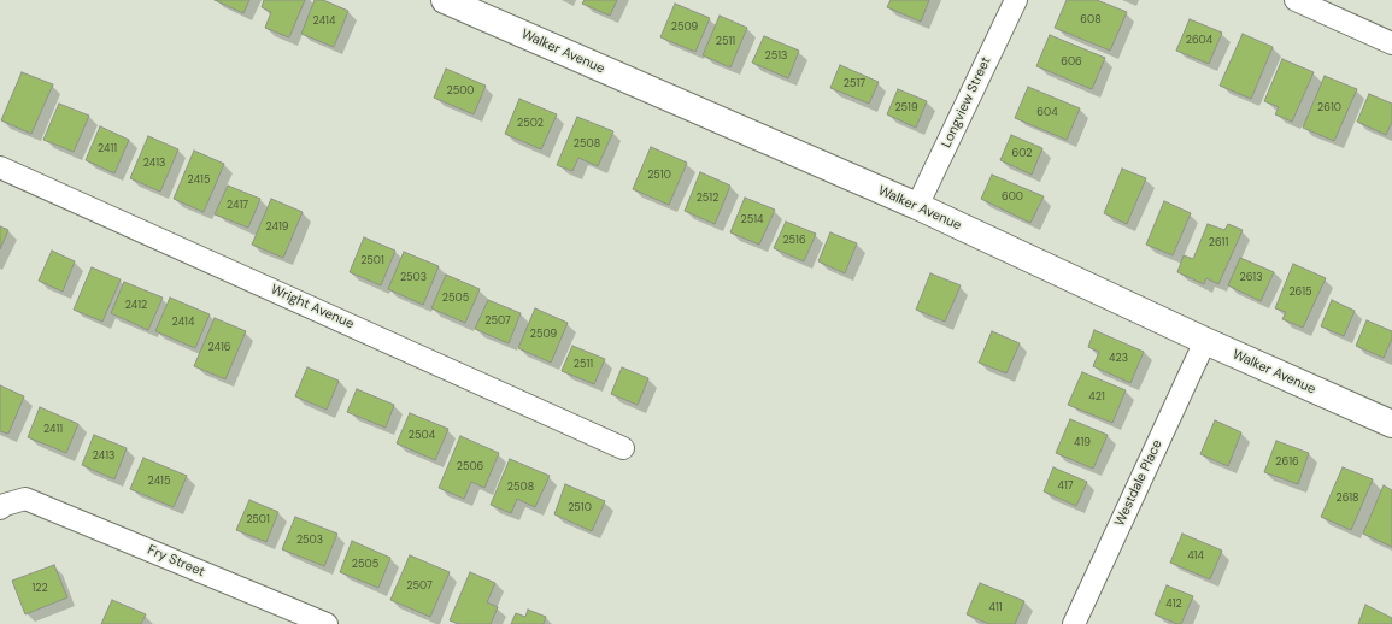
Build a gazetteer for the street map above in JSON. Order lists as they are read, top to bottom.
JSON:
{
  "streets": {
    "street": [
      "Walker Avenue",
      "Longview Street",
      "Wright Avenue",
      "Westdale Place",
      "Fry Street"
    ]
  },
  "crossings": [
    ["Walker Avenue", "Longview Street"],
    ["Walker Avenue", "Westdale Place"]
  ],
  "house_numbers": [
    "608",
    "2414",
    "2509",
    "2604",
    "2511",
    "2513",
    "606",
    "2517",
    "2500",
    "2519",
    "2610",
    "604",
    "2502",
    "2508",
    "2411",
    "602",
    "2413",
    "2510",
    "2415",
    "600",
    "2512",
    "2417",
    "2514",
    "2419",
    "2516",
    "2611",
    "2501",
    "2503",
    "2613",
    "2615",
    "2505",
    "2412",
    "2507",
    "2414",
    "2509",
    "2416",
    "423",
    "2511",
    "421",
    "2411",
    "2504",
    "419",
    "2413",
    "2616",
    "2506",
    "2415",
    "417",
    "2508",
    "2618",
    "2510",
    "2501",
    "2503",
    "414",
    "2505",
    "2507",
    "122",
    "412",
    "411"
  ]
}
